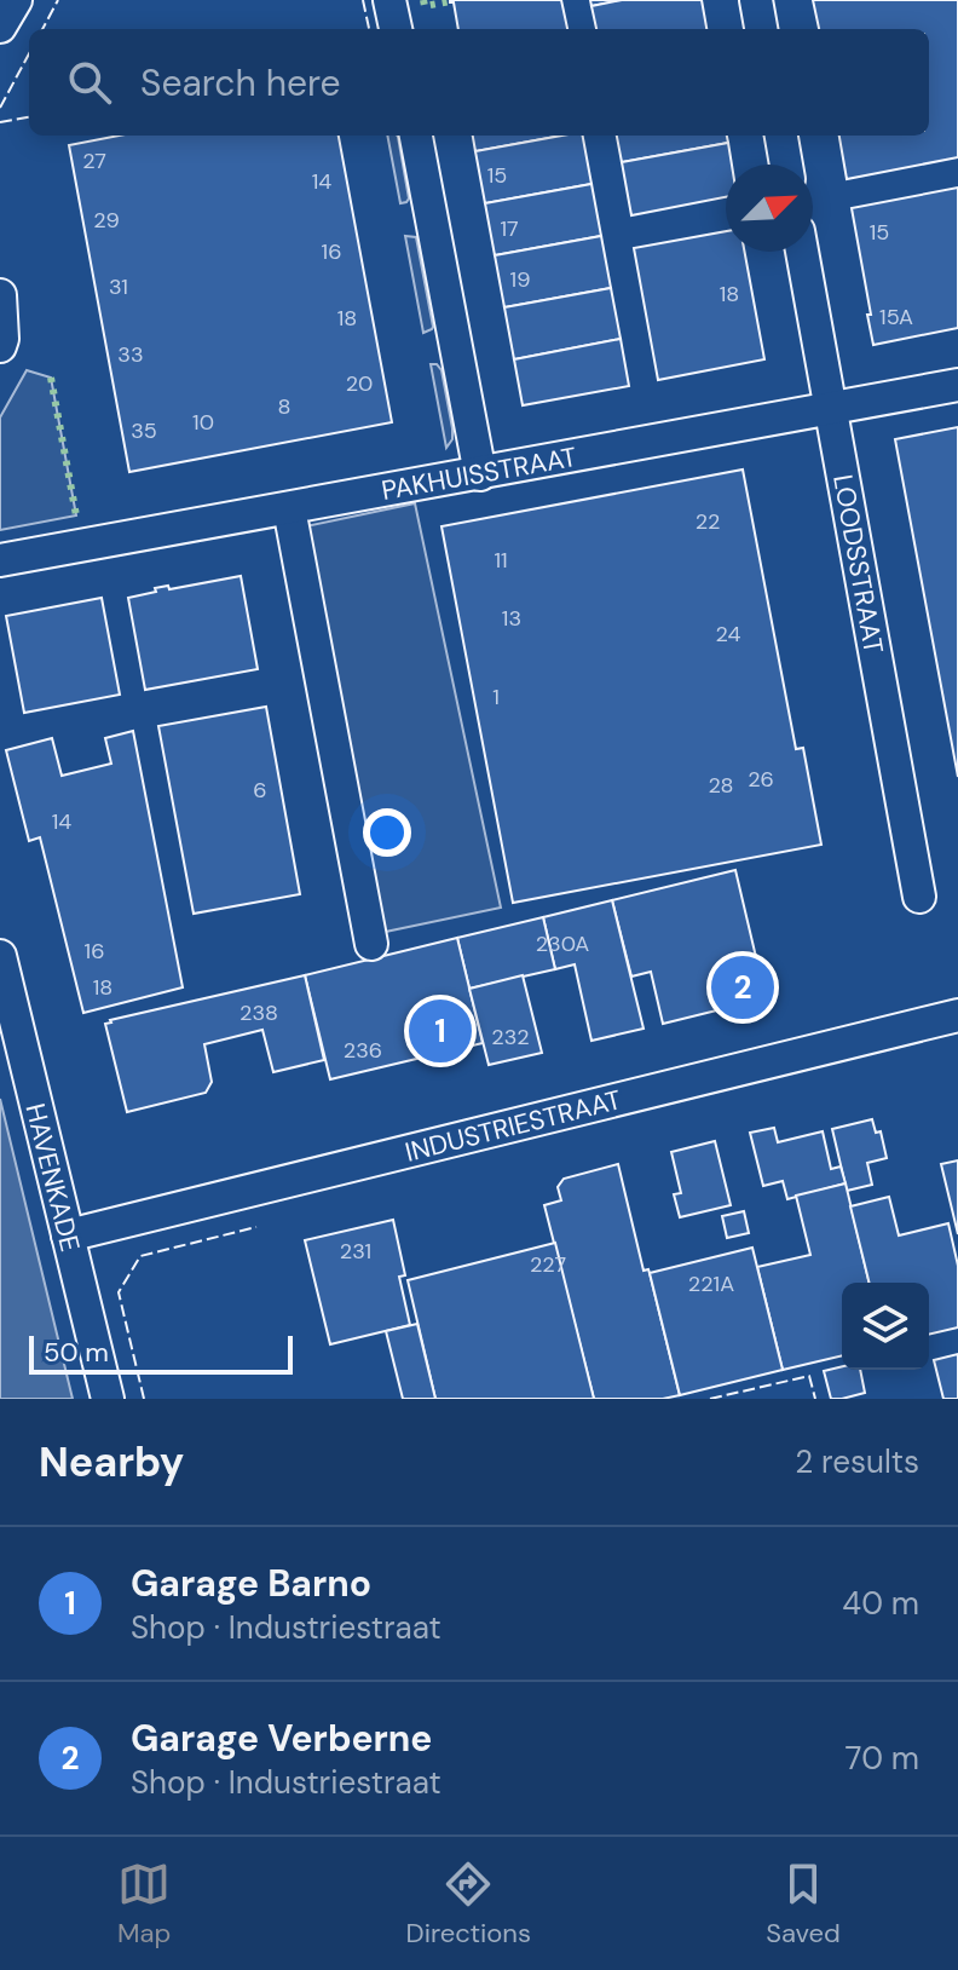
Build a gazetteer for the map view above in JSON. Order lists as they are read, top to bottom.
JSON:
{
  "streets": {
    "street": [
      "PAKHUISSTRAAT",
      "LOODSSTRAAT",
      "INDUSTRIESTRAAT",
      "HAVENKADE"
    ]
  },
  "crossings": [
    ["PAKHUISSTRAAT", "LOODSSTRAAT"],
    ["INDUSTRIESTRAAT", "HAVENKADE"]
  ],
  "house_numbers": [
    "27",
    "15",
    "14",
    "29",
    "17",
    "15",
    "16",
    "19",
    "31",
    "18",
    "15A",
    "18",
    "33",
    "20",
    "8",
    "10",
    "35",
    "22",
    "11",
    "13",
    "24",
    "1",
    "26",
    "28",
    "6",
    "14",
    "230A",
    "16",
    "18",
    "238",
    "232",
    "236",
    "231",
    "227",
    "221A"
  ],
  "scale_bar": "50 m",
  "north": "top right",
  "page": {
    "search": "Search here",
    "pins": ["2", "1"],
    "scale": "50 m",
    "heading": ["Nearby", "2 results"],
    "list": [
      {
        "mark": "1",
        "name": "Garage Barno",
        "note": "Shop · Industriestraat",
        "value": "40 m"
      },
      {
        "mark": "2",
        "name": "Garage Verberne",
        "note": "Shop · Industriestraat",
        "value": "70 m"
      }
    ],
    "nav": ["Map", "Directions", "Saved"]
  }
}
